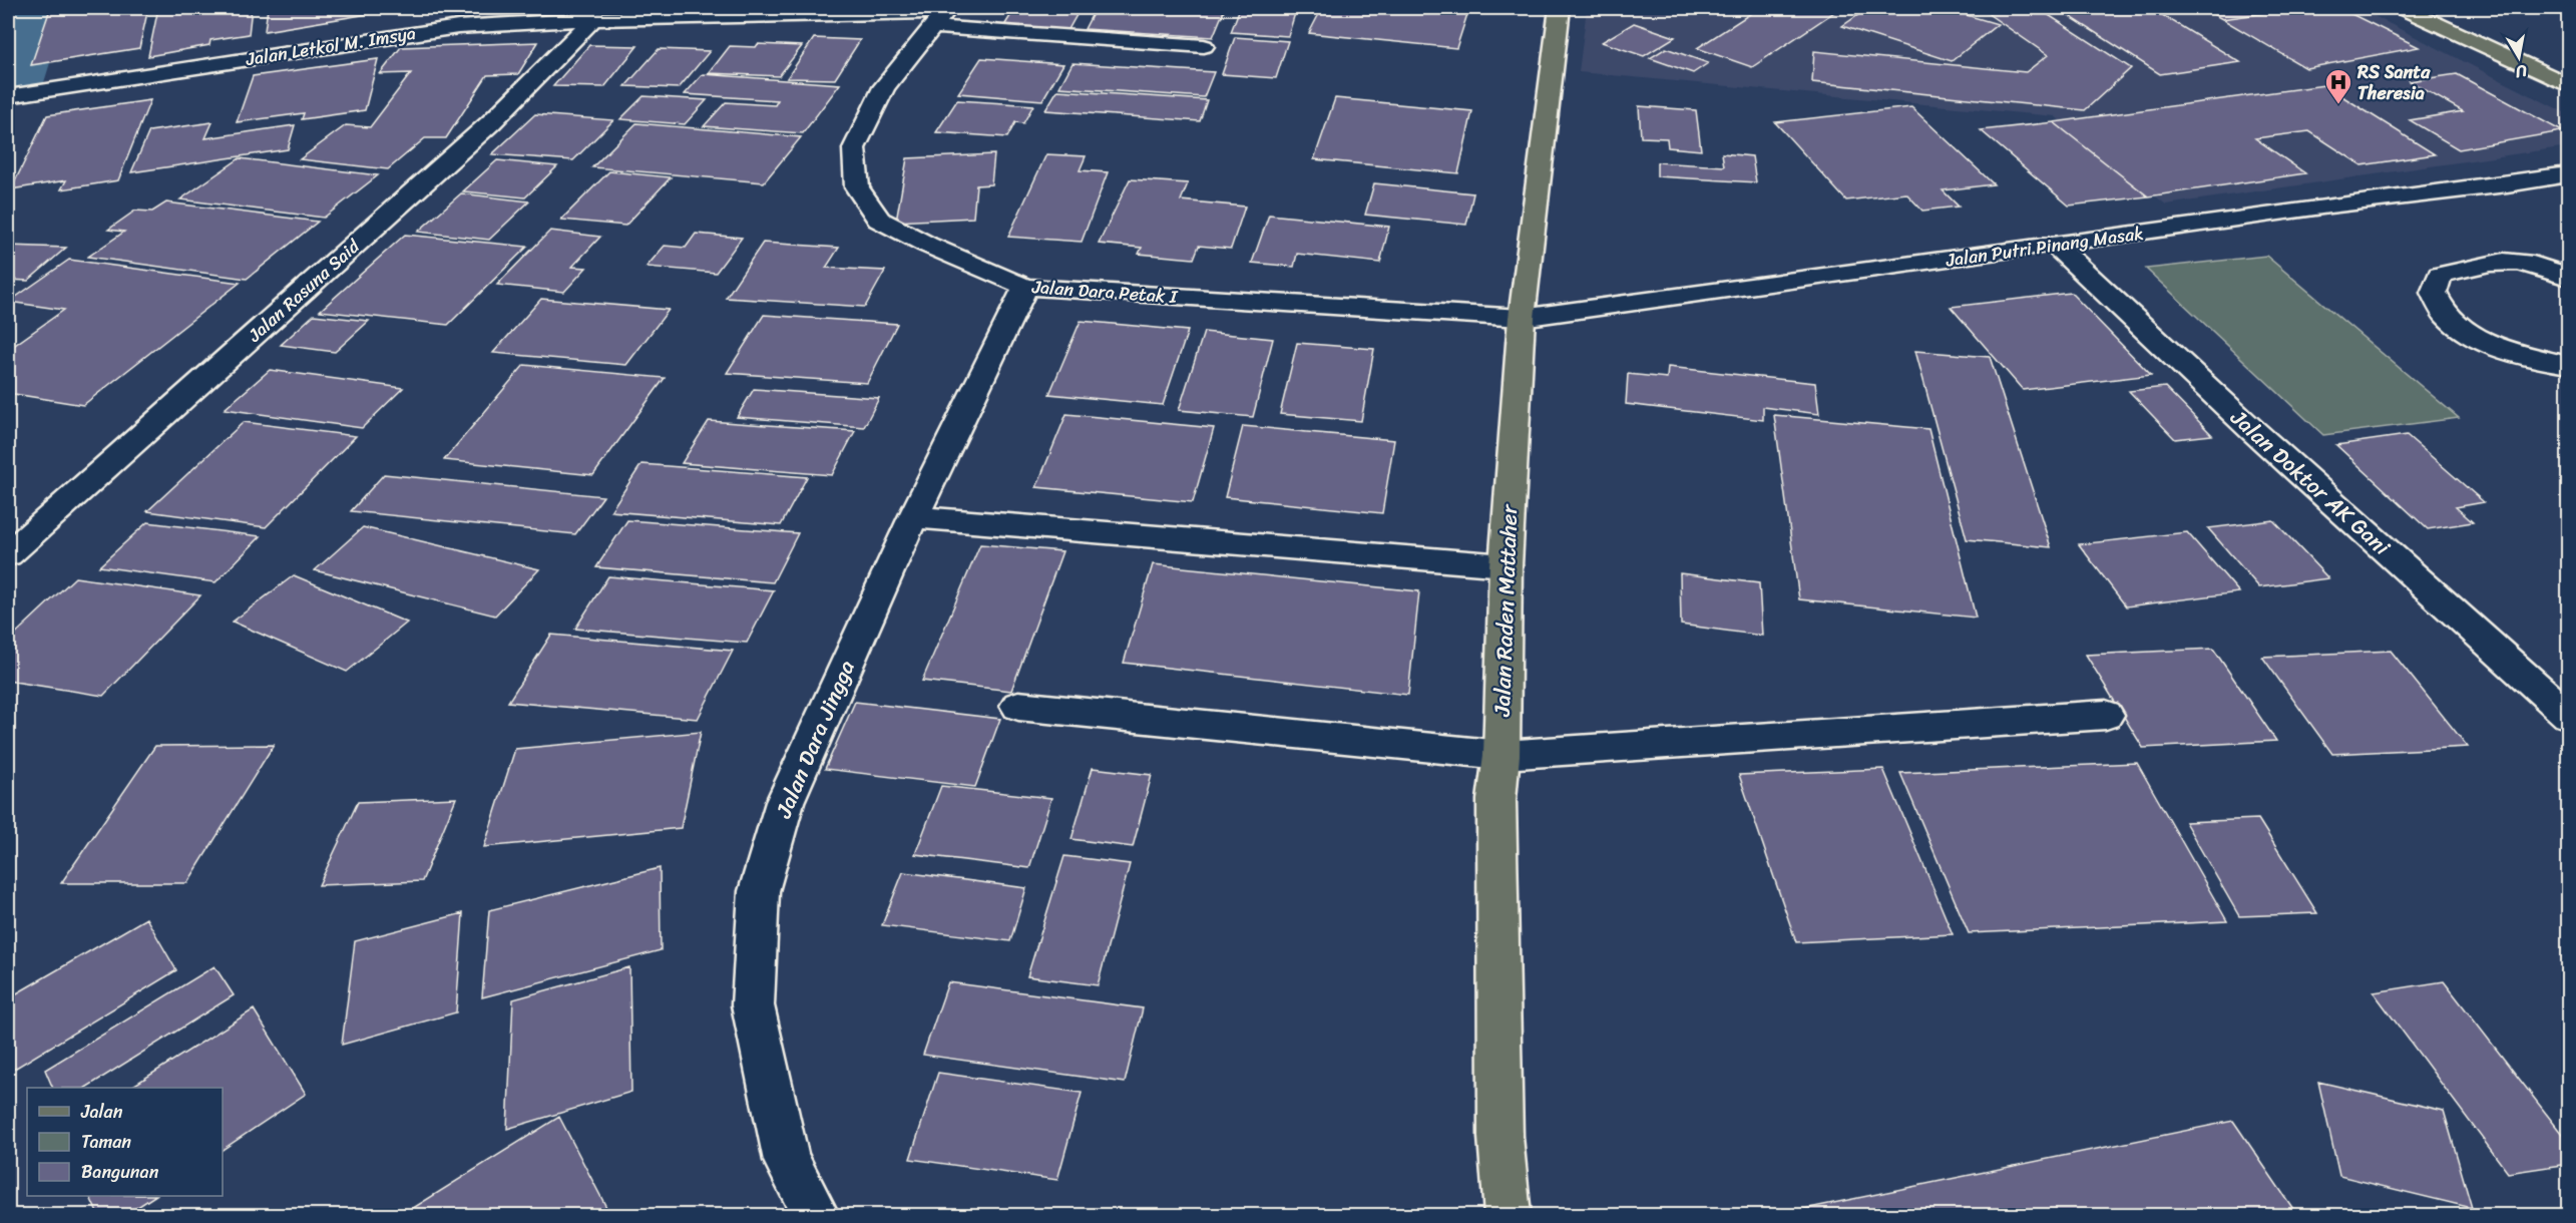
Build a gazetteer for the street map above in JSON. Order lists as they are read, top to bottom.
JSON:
{
  "streets": {
    "main road": ["Jalan Raden Mattaher"],
    "street": [
      "Jalan Letkol M. Imsya",
      "Jalan Putri Pinang Masak",
      "Jalan Rasuna Said",
      "Jalan Dara Petak I",
      "Jalan Doktor AK Gani",
      "Jalan Dara Jingga"
    ]
  },
  "crossings": [
    ["Jalan Letkol M. Imsya", "Jalan Rasuna Said"],
    ["Jalan Letkol M. Imsya", "Jalan Dara Petak I"],
    ["Jalan Putri Pinang Masak", "Jalan Dara Petak I"],
    ["Jalan Putri Pinang Masak", "Jalan Doktor AK Gani"],
    ["Jalan Putri Pinang Masak", "Jalan Raden Mattaher"],
    ["Jalan Dara Petak I", "Jalan Raden Mattaher"],
    ["Jalan Dara Petak I", "Jalan Dara Jingga"]
  ],
  "places": {
    "hospital": ["RS Santa Theresia"]
  },
  "legend": ["Jalan", "Taman", "Bangunan"],
  "north": "bottom"
}
